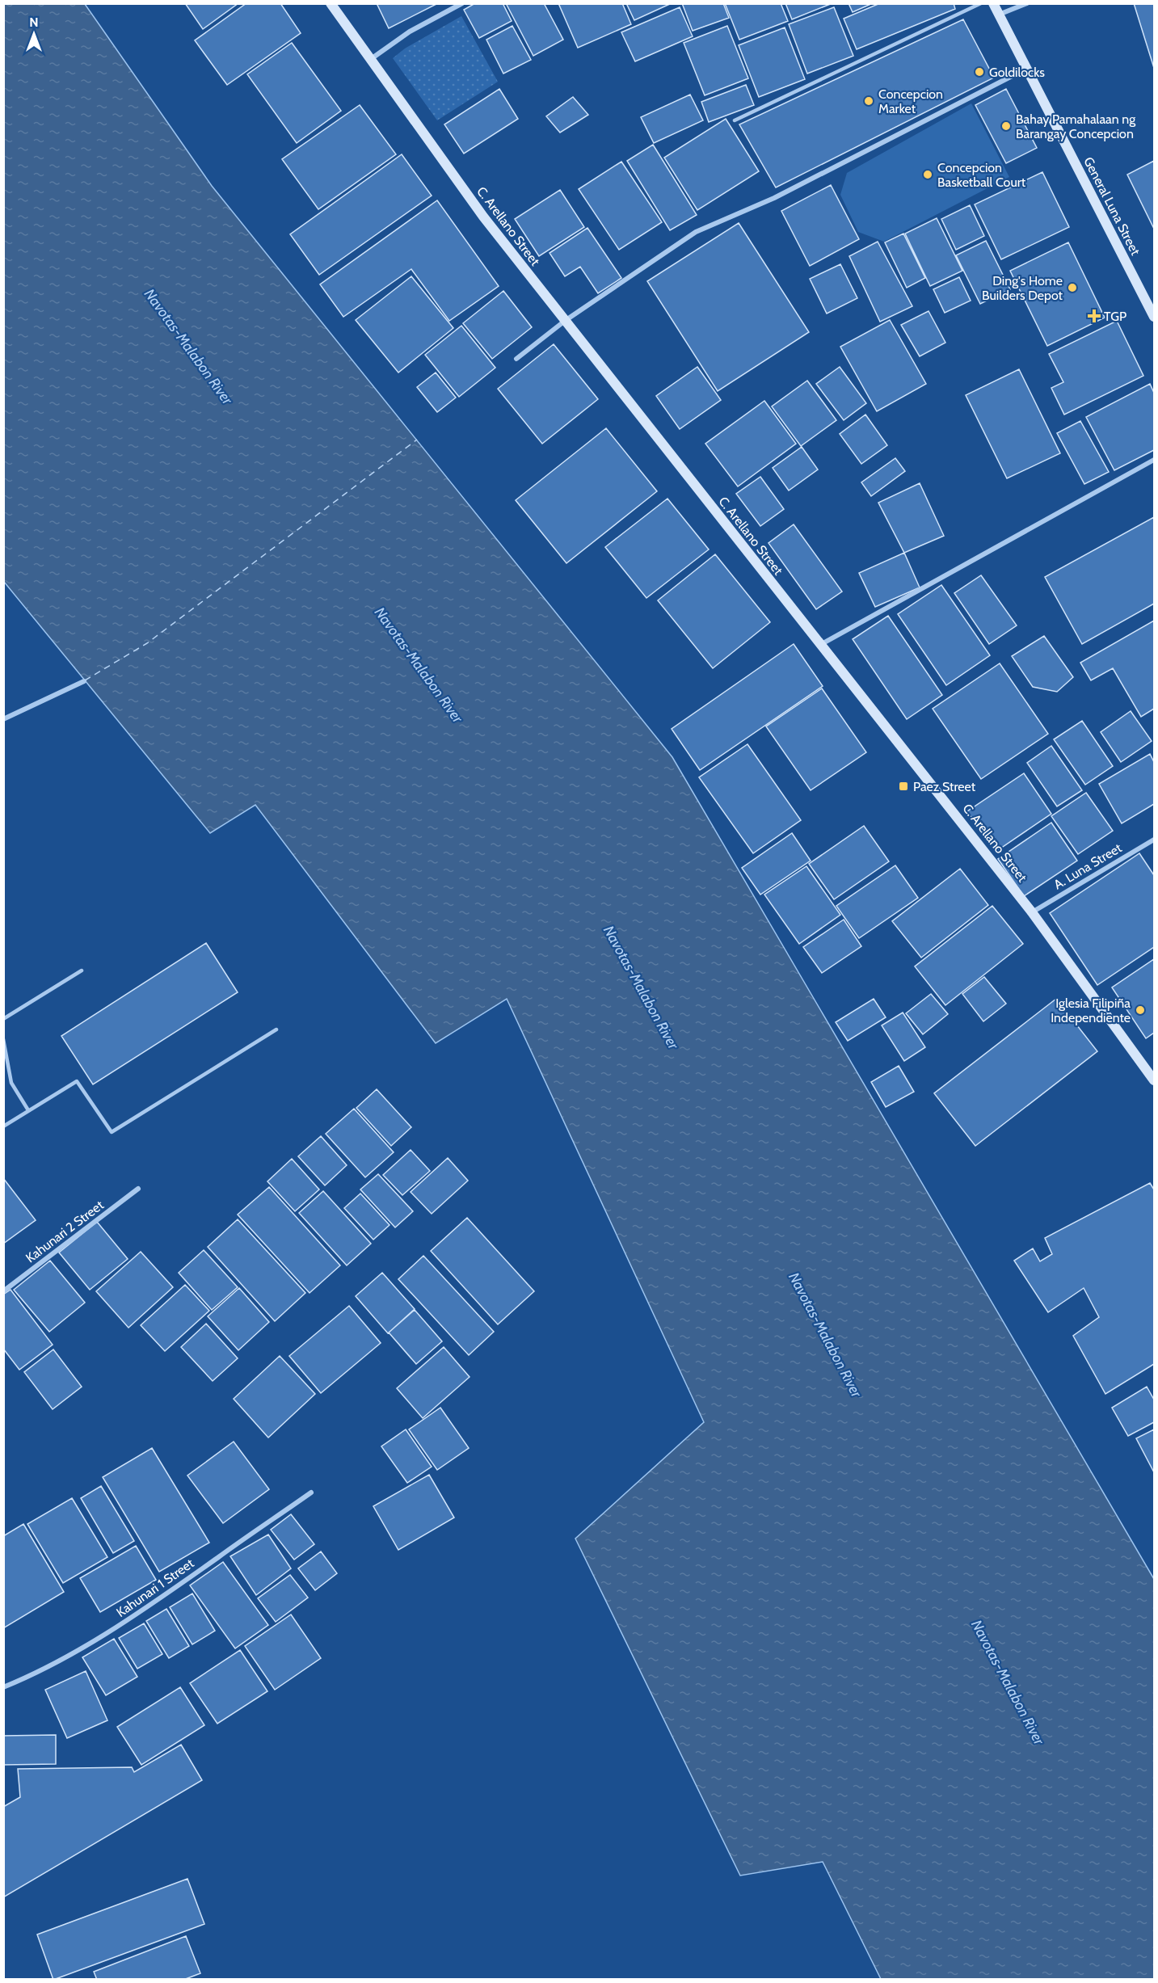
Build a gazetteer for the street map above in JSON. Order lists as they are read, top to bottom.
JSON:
{
  "streets": {
    "main road": ["General Luna Street", "C. Arellano Street"],
    "street": ["A. Luna Street", "Kahunari 2 Street", "Kahunari 1 Street"]
  },
  "crossings": [
    ["C. Arellano Street", "A. Luna Street"]
  ],
  "water": ["Navotas-Malabon River"],
  "places": {
    "other": [
      "Goldilocks",
      "Concepcion Market",
      "Bahay Pamahalaan ng Barangay Concepcion",
      "Concepcion Basketball Court",
      "Ding's Home Builders Depot",
      "Iglesia Filipiña Independiente"
    ],
    "health": ["TGP"],
    "transit": ["Paez Street"]
  },
  "north": "top"
}
